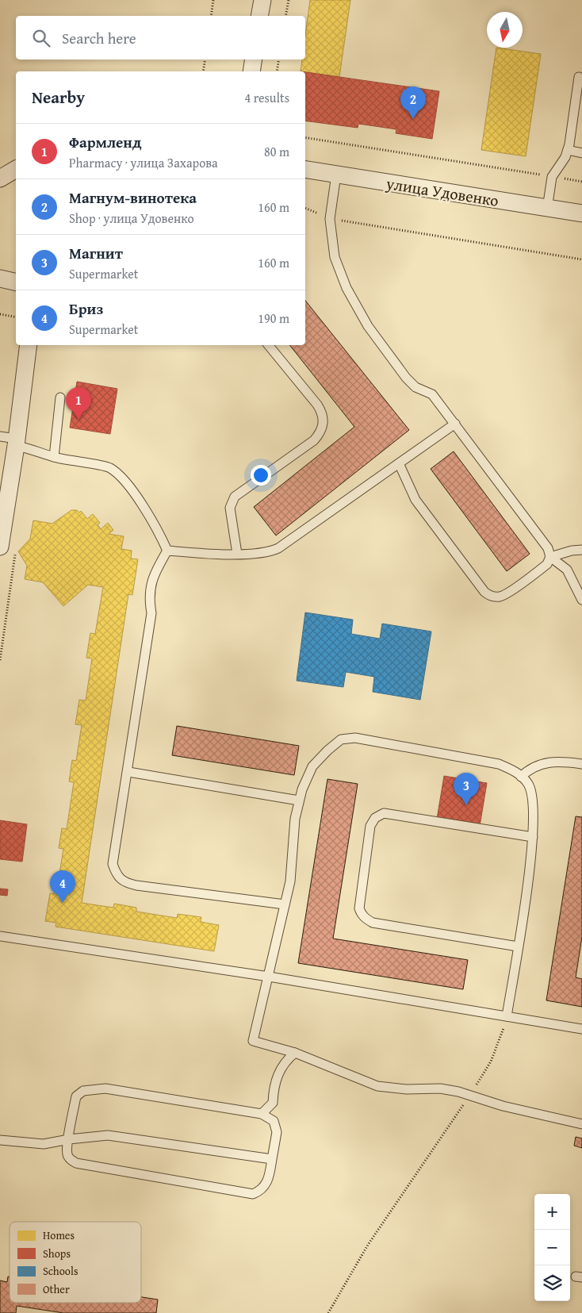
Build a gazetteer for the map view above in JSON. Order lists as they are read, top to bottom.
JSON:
{
  "streets": {
    "street": ["улица Удовенко"]
  },
  "legend": [
    "Homes",
    "Shops",
    "Schools",
    "Other"
  ],
  "north": "bottom",
  "page": {
    "search": "Search here",
    "heading": ["Nearby", "4 results"],
    "pins": [
      "2",
      "1",
      "3",
      "4"
    ],
    "list": [
      {
        "mark": "1",
        "name": "Фармленд",
        "note": "Pharmacy · улица Захарова",
        "value": "80 m"
      },
      {
        "mark": "2",
        "name": "Магнум-винотека",
        "note": "Shop · улица Удовенко",
        "value": "160 m"
      },
      {
        "mark": "3",
        "name": "Магнит",
        "note": "Supermarket",
        "value": "160 m"
      },
      {
        "mark": "4",
        "name": "Бриз",
        "note": "Supermarket",
        "value": "190 m"
      }
    ],
    "map_buttons": ["+", "−"]
  }
}
